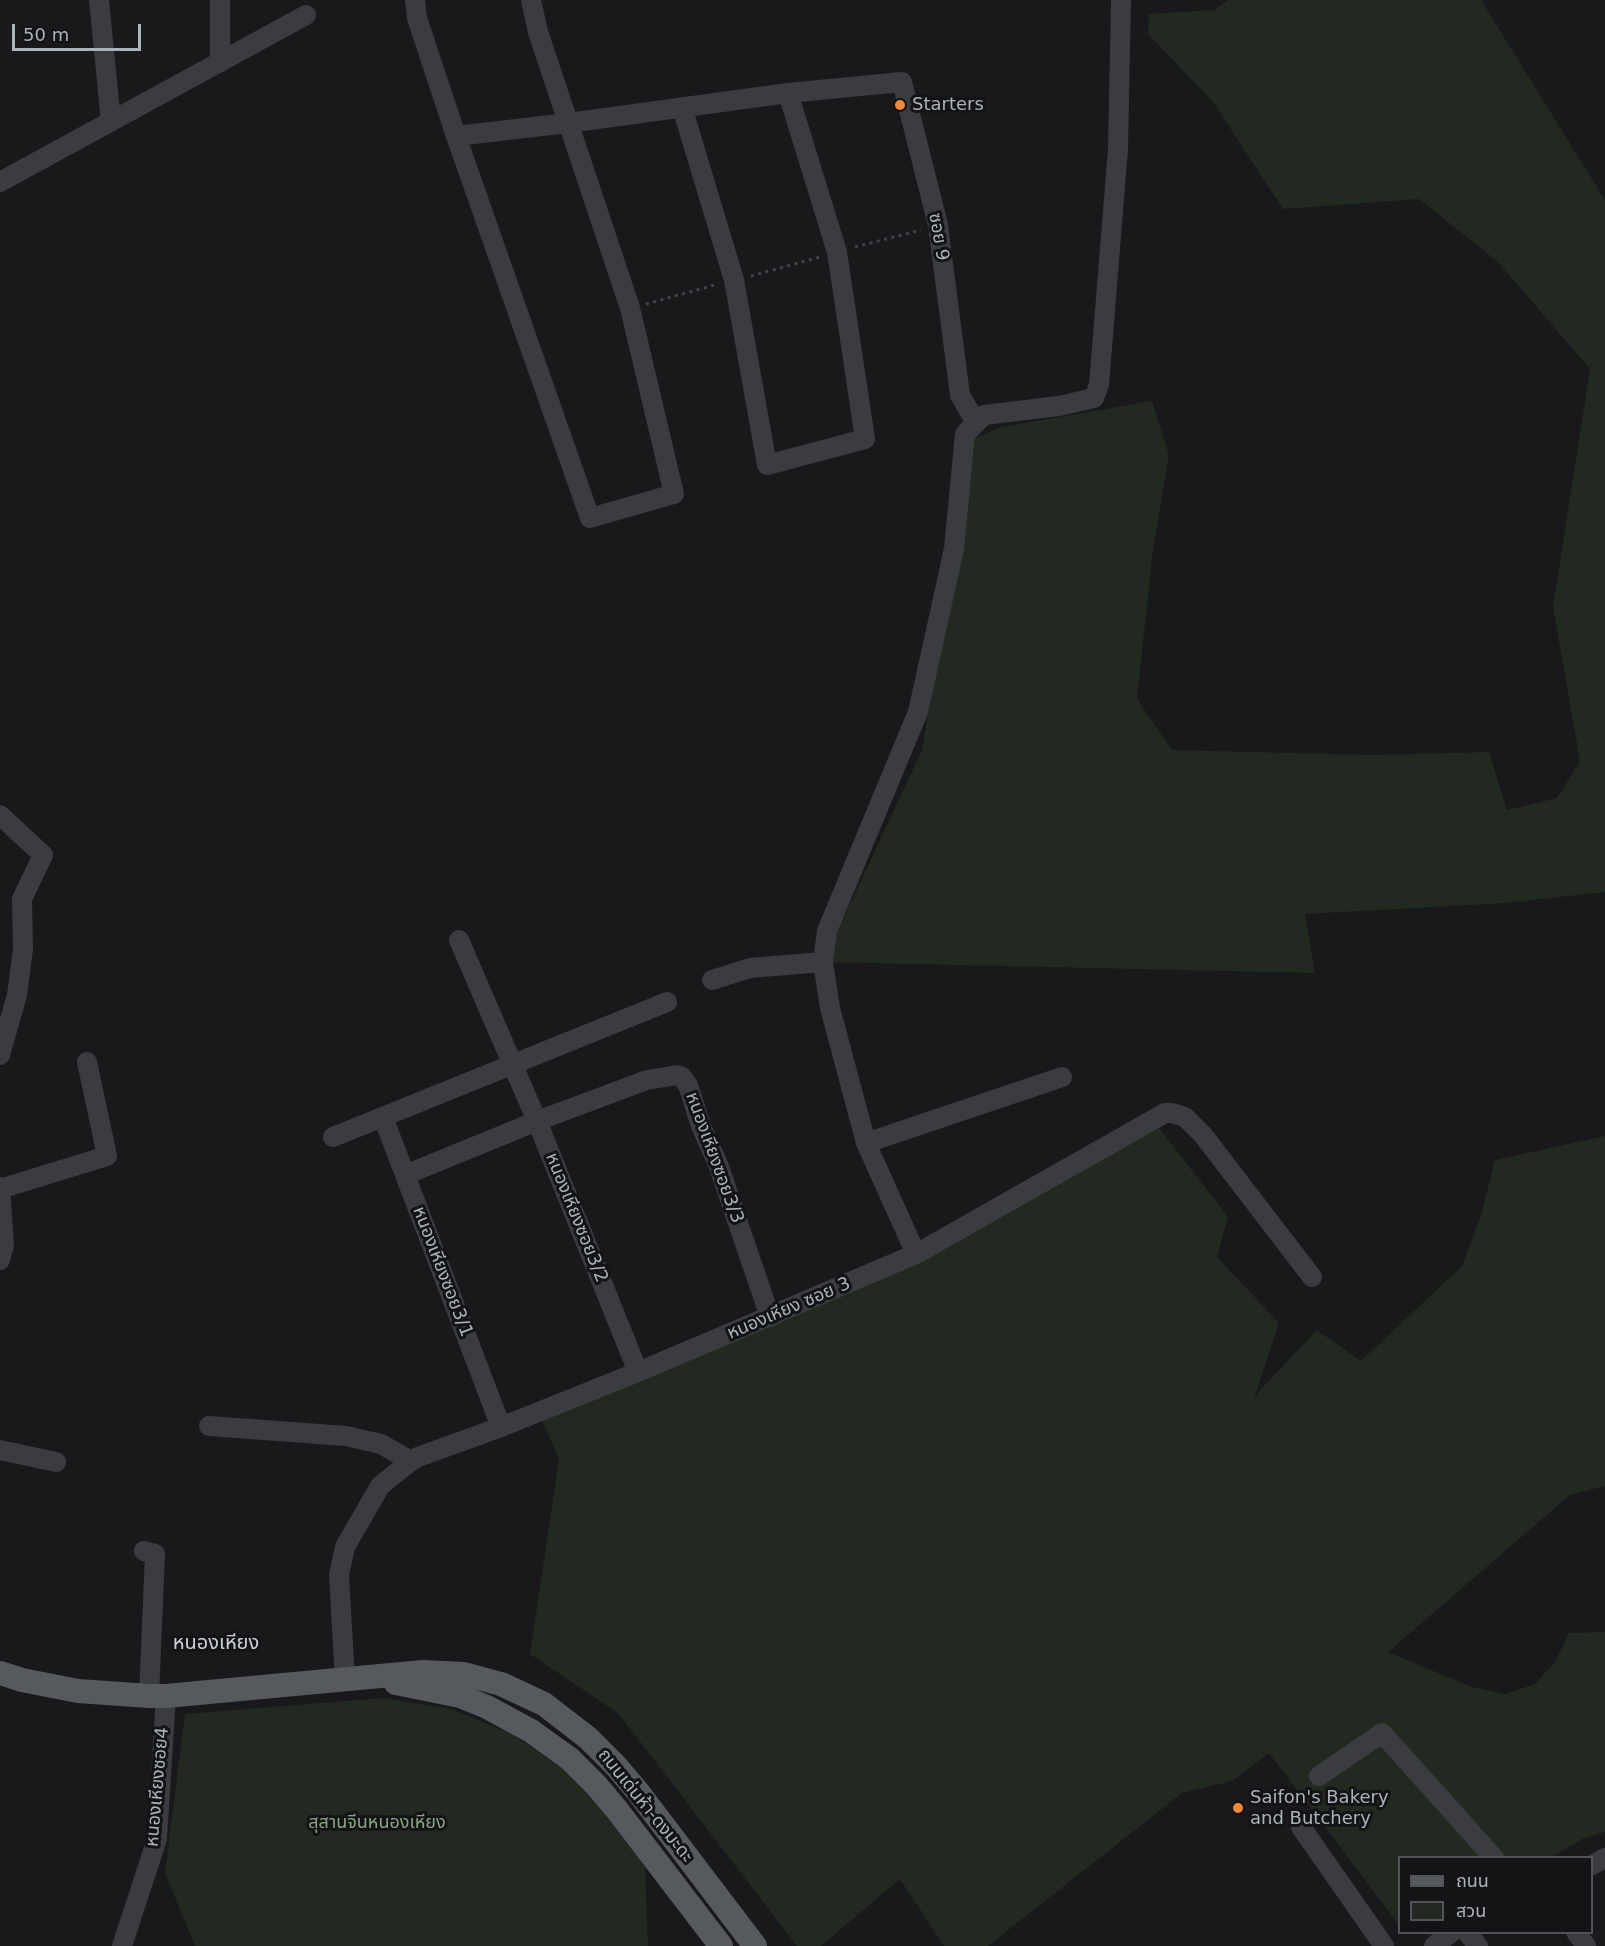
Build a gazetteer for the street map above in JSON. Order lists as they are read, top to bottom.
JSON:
{
  "streets": {
    "main road": ["ถนนเด่นห้า-ดงมะดะ"],
    "street": [
      "ซอย 9",
      "หนองเหียงซอย3/3",
      "หนองเหียงซอย3/2",
      "หนองเหียงซอย3/1",
      "หนองเหียง ซอย 3",
      "หนองเหียงซอย4"
    ]
  },
  "crossings": [
    ["หนองเหียงซอย3/3", "หนองเหียงซอย3/2"],
    ["หนองเหียงซอย3/3", "หนองเหียง ซอย 3"],
    ["หนองเหียงซอย3/2", "หนองเหียง ซอย 3"],
    ["หนองเหียงซอย3/1", "หนองเหียง ซอย 3"],
    ["หนองเหียง ซอย 3", "ถนนเด่นห้า-ดงมะดะ"],
    ["หนองเหียงซอย4", "ถนนเด่นห้า-ดงมะดะ"]
  ],
  "districts": ["หนองเหียง"],
  "parks": ["สุสานจีนหนองเหียง"],
  "places": ["Starters", "Saifon's Bakery and Butchery"],
  "legend": ["ถนน", "สวน"],
  "scale_bar": "50 m"
}
